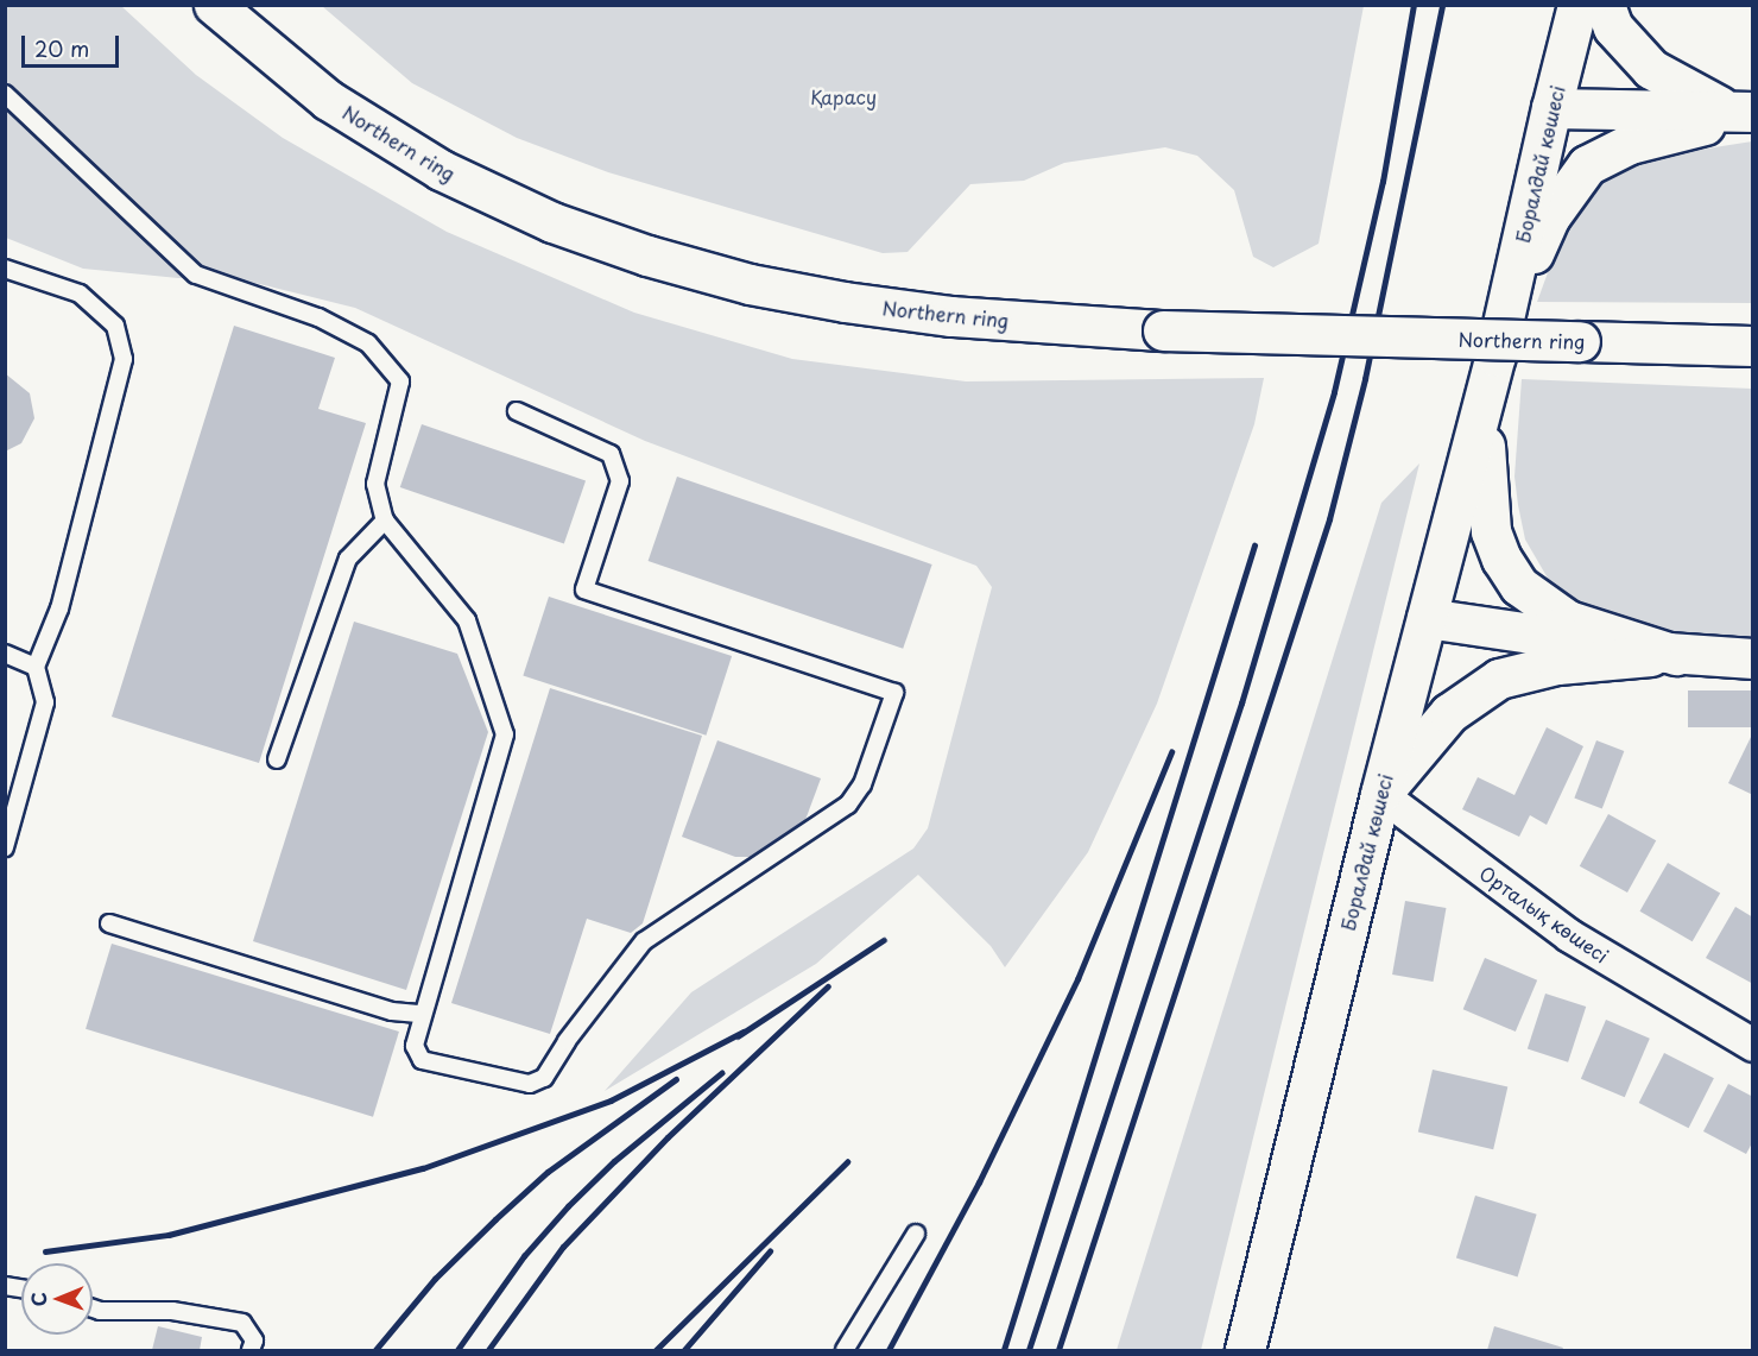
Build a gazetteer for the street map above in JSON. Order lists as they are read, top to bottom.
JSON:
{
  "streets": {
    "main road": ["Northern ring", "Боралдай көшесі"],
    "street": ["Орталық көшесі"]
  },
  "crossings": [
    ["Боралдай көшесі", "Орталық көшесі"]
  ],
  "parks": ["Қарасу"],
  "scale_bar": "20 m",
  "north": "left"
}
